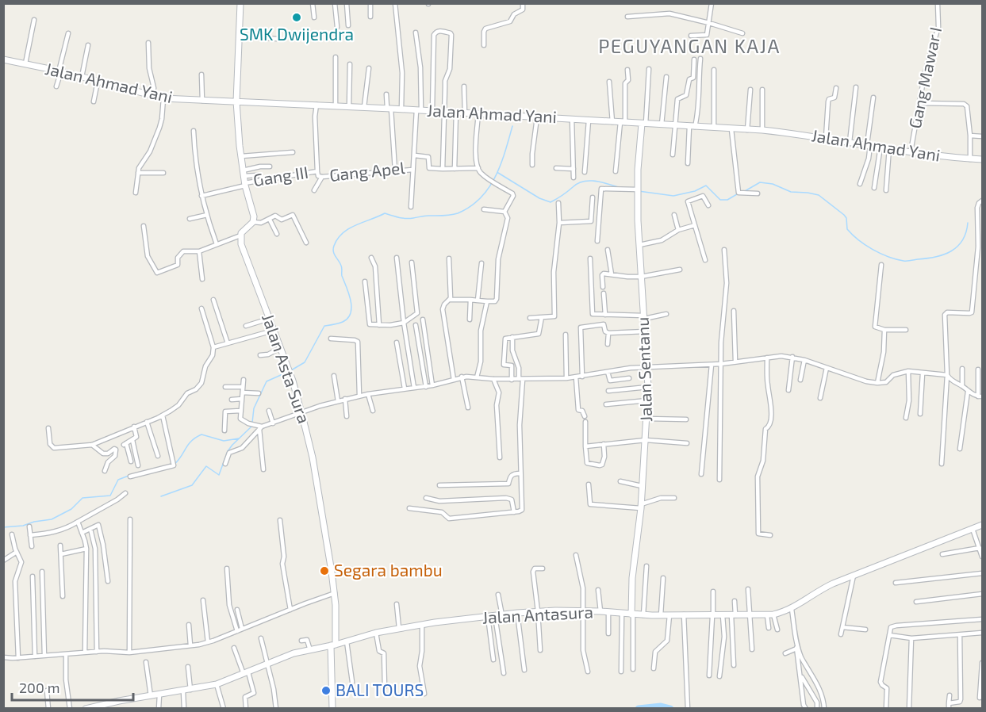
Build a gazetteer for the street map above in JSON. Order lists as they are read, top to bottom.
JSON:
{
  "streets": {
    "main road": [
      "Jalan Ahmad Yani",
      "Jalan Asta Sura",
      "Jalan Sentanu",
      "Jalan Antasura"
    ],
    "street": ["Gang Mawar I", "Gang Apel", "Gang III"]
  },
  "crossings": [
    ["Gang Mawar I", "Jalan Ahmad Yani"],
    ["Jalan Ahmad Yani", "Gang Apel"],
    ["Jalan Ahmad Yani", "Jalan Sentanu"],
    ["Jalan Asta Sura", "Jalan Antasura"],
    ["Jalan Sentanu", "Jalan Antasura"]
  ],
  "districts": ["PEGUYANGAN KAJA"],
  "places": ["SMK Dwijendra", "Segara bambu", "BALI TOURS"],
  "scale_bar": "200 m"
}
